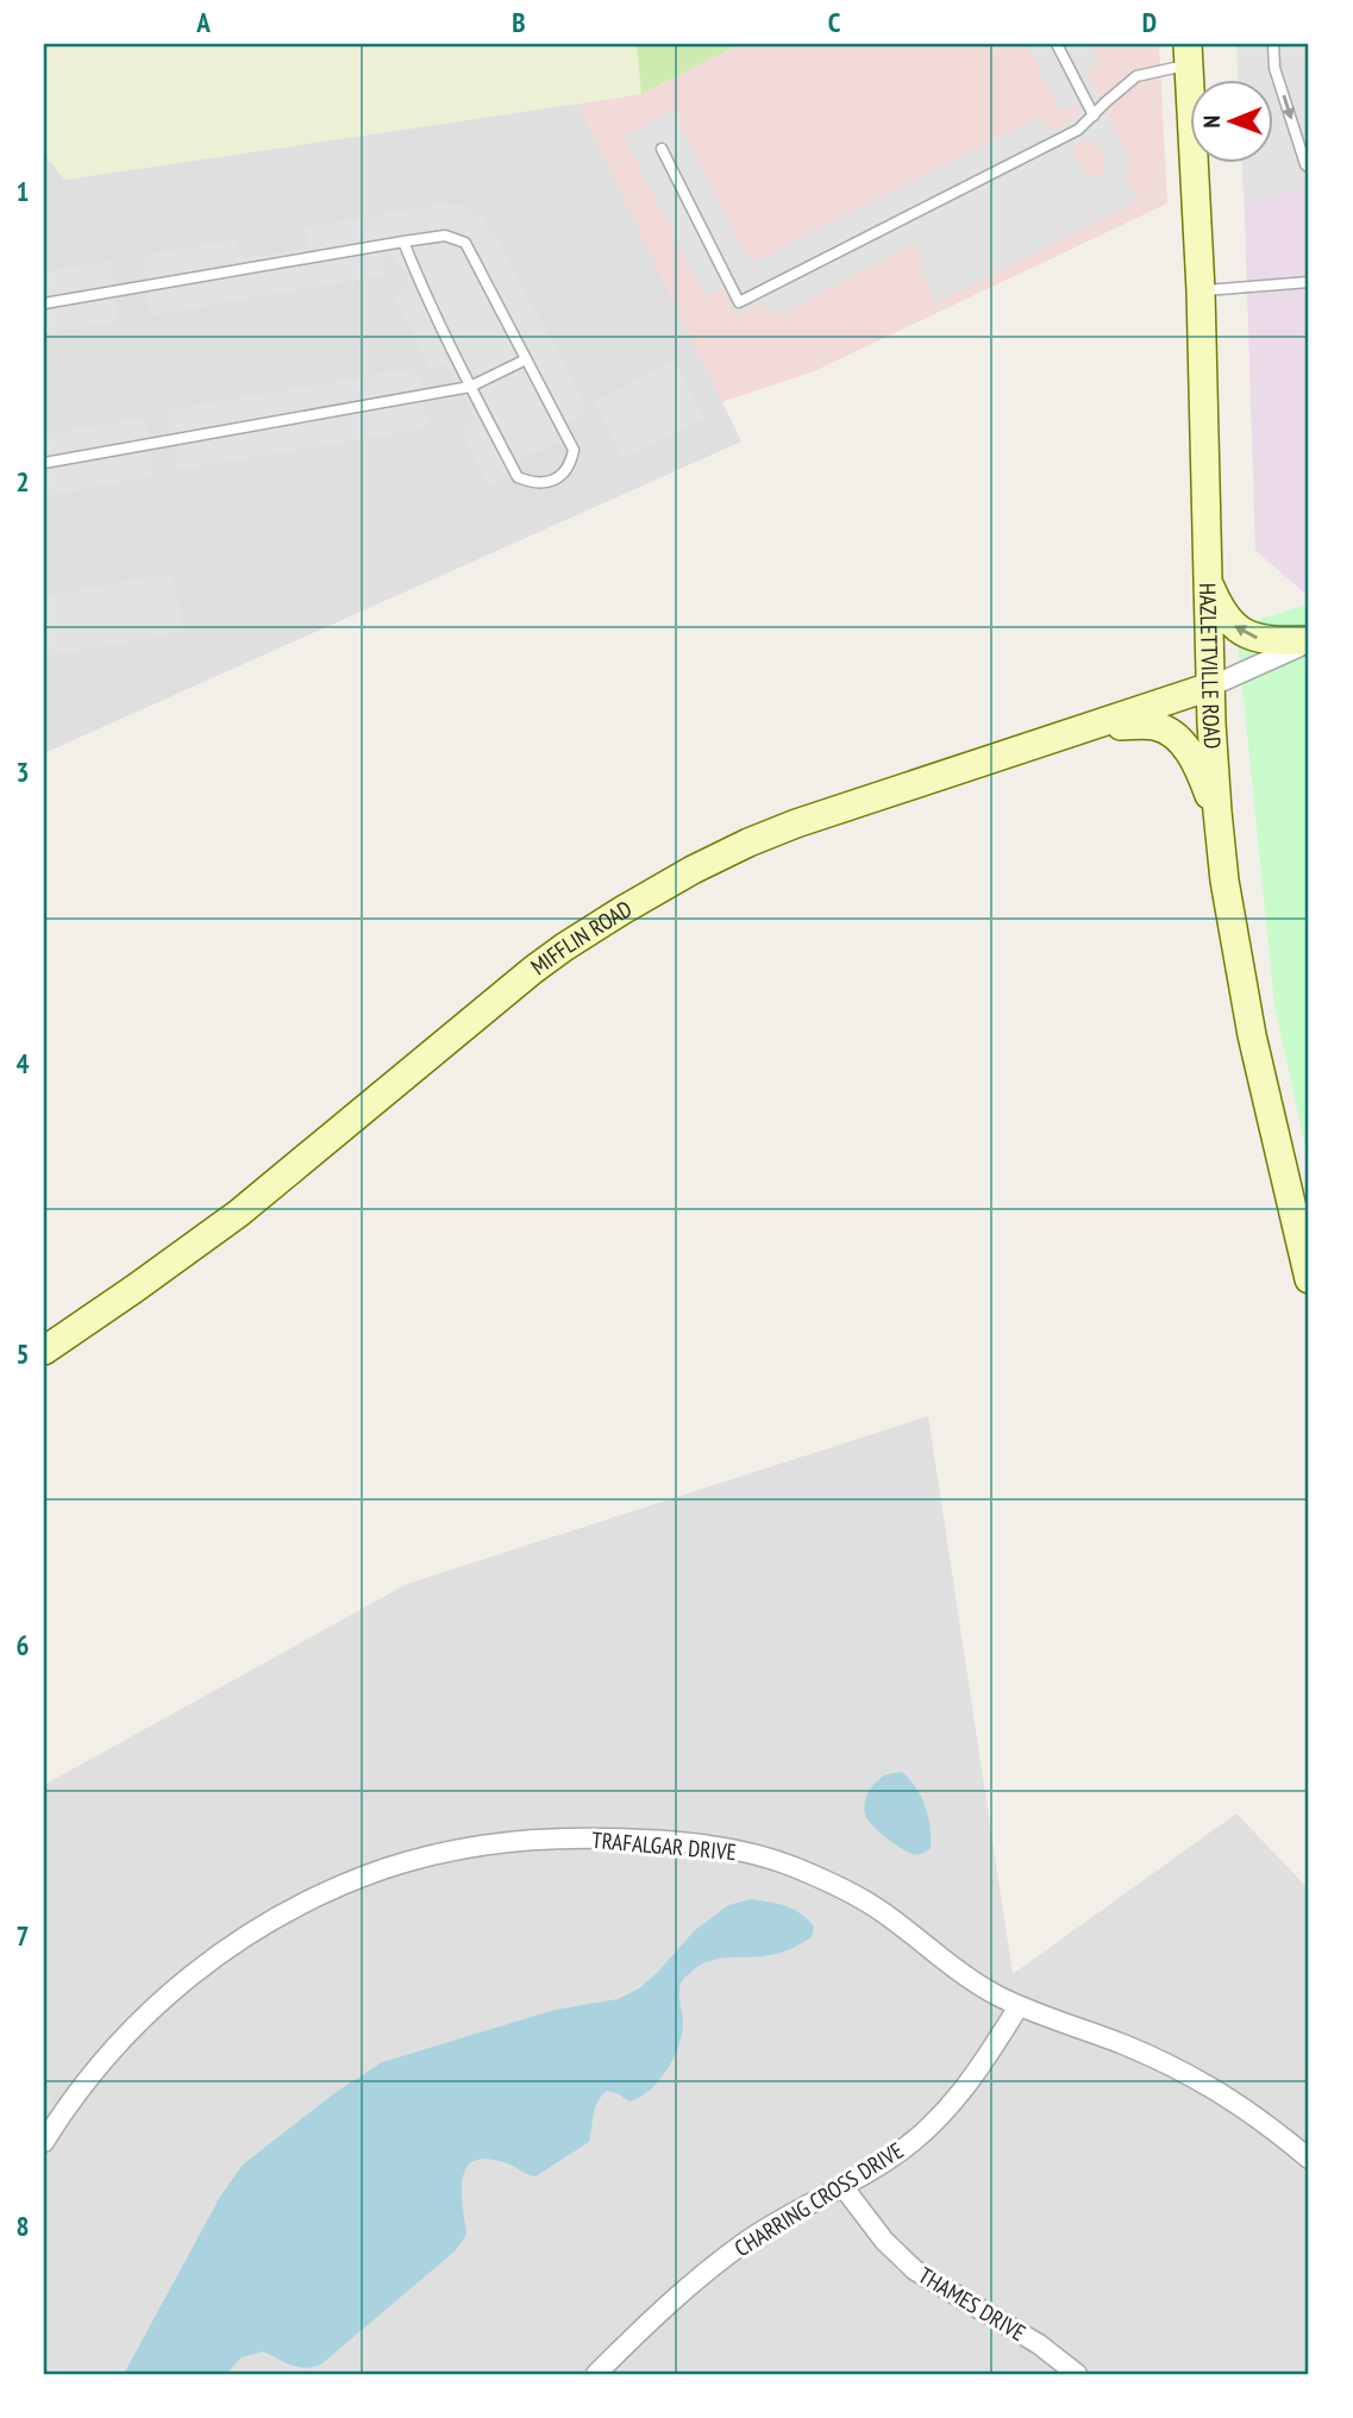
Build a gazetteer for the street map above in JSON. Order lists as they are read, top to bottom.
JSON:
{
  "streets": {
    "main road": ["HAZLETTVILLE ROAD", "MIFFLIN ROAD"],
    "street": ["TRAFALGAR DRIVE", "CHARRING CROSS DRIVE", "THAMES DRIVE"]
  },
  "crossings": [
    ["HAZLETTVILLE ROAD", "MIFFLIN ROAD"],
    ["TRAFALGAR DRIVE", "CHARRING CROSS DRIVE"],
    ["CHARRING CROSS DRIVE", "THAMES DRIVE"]
  ],
  "north": "left",
  "grid": {
    "columns": [
      "A",
      "B",
      "C",
      "D"
    ],
    "rows": [
      "1",
      "2",
      "3",
      "4",
      "5",
      "6",
      "7",
      "8"
    ]
  }
}
